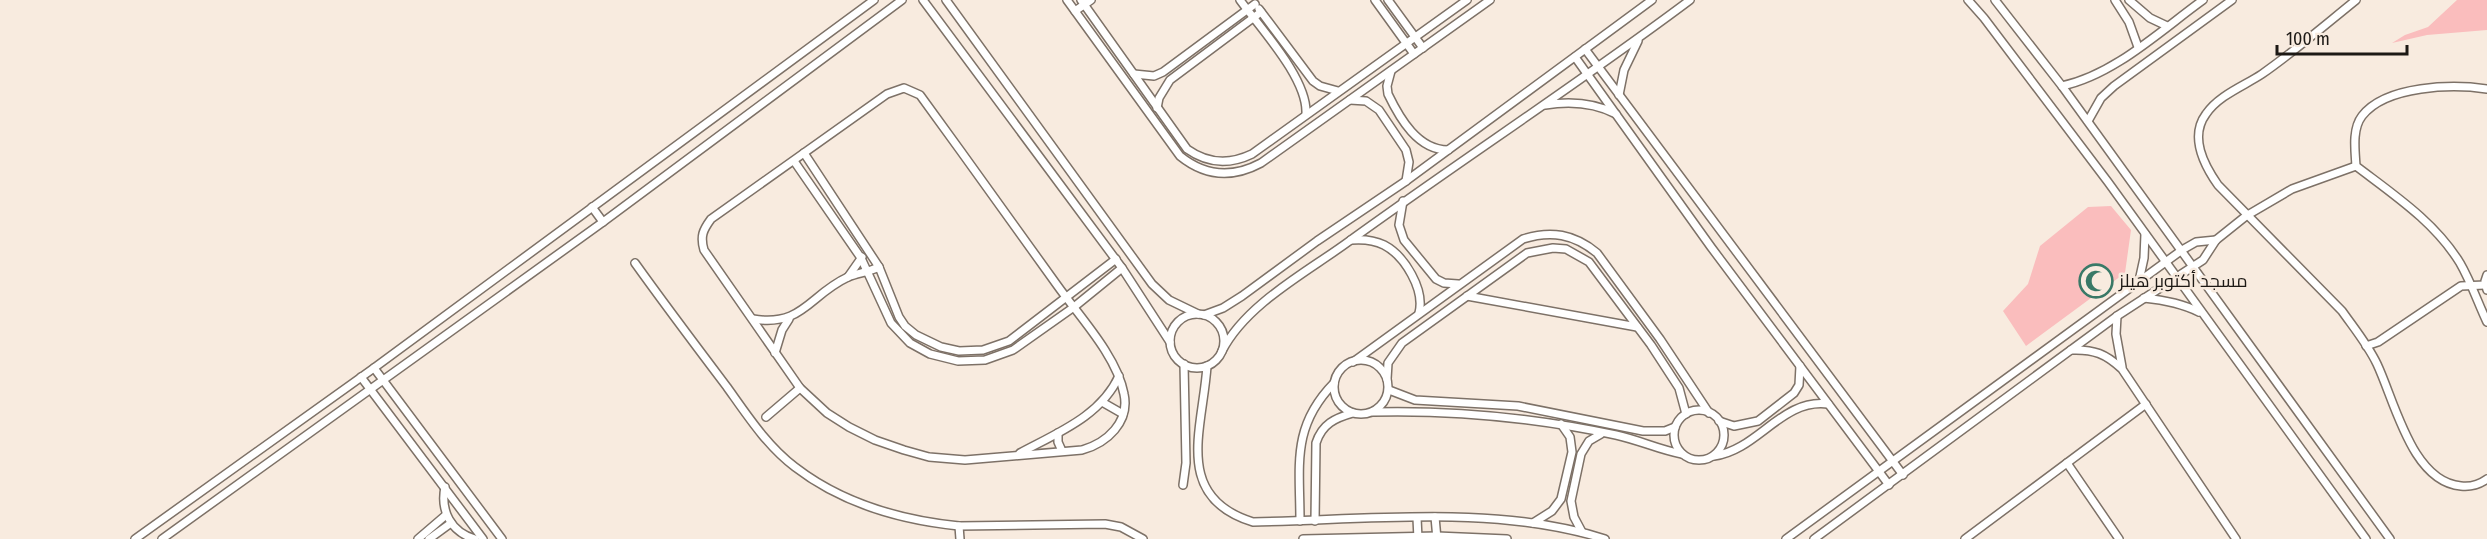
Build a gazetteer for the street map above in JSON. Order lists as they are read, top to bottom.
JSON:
{
  "places": {
    "mosque": ["مسجد أكتوبر هيلز"]
  },
  "scale_bar": "100 m"
}
